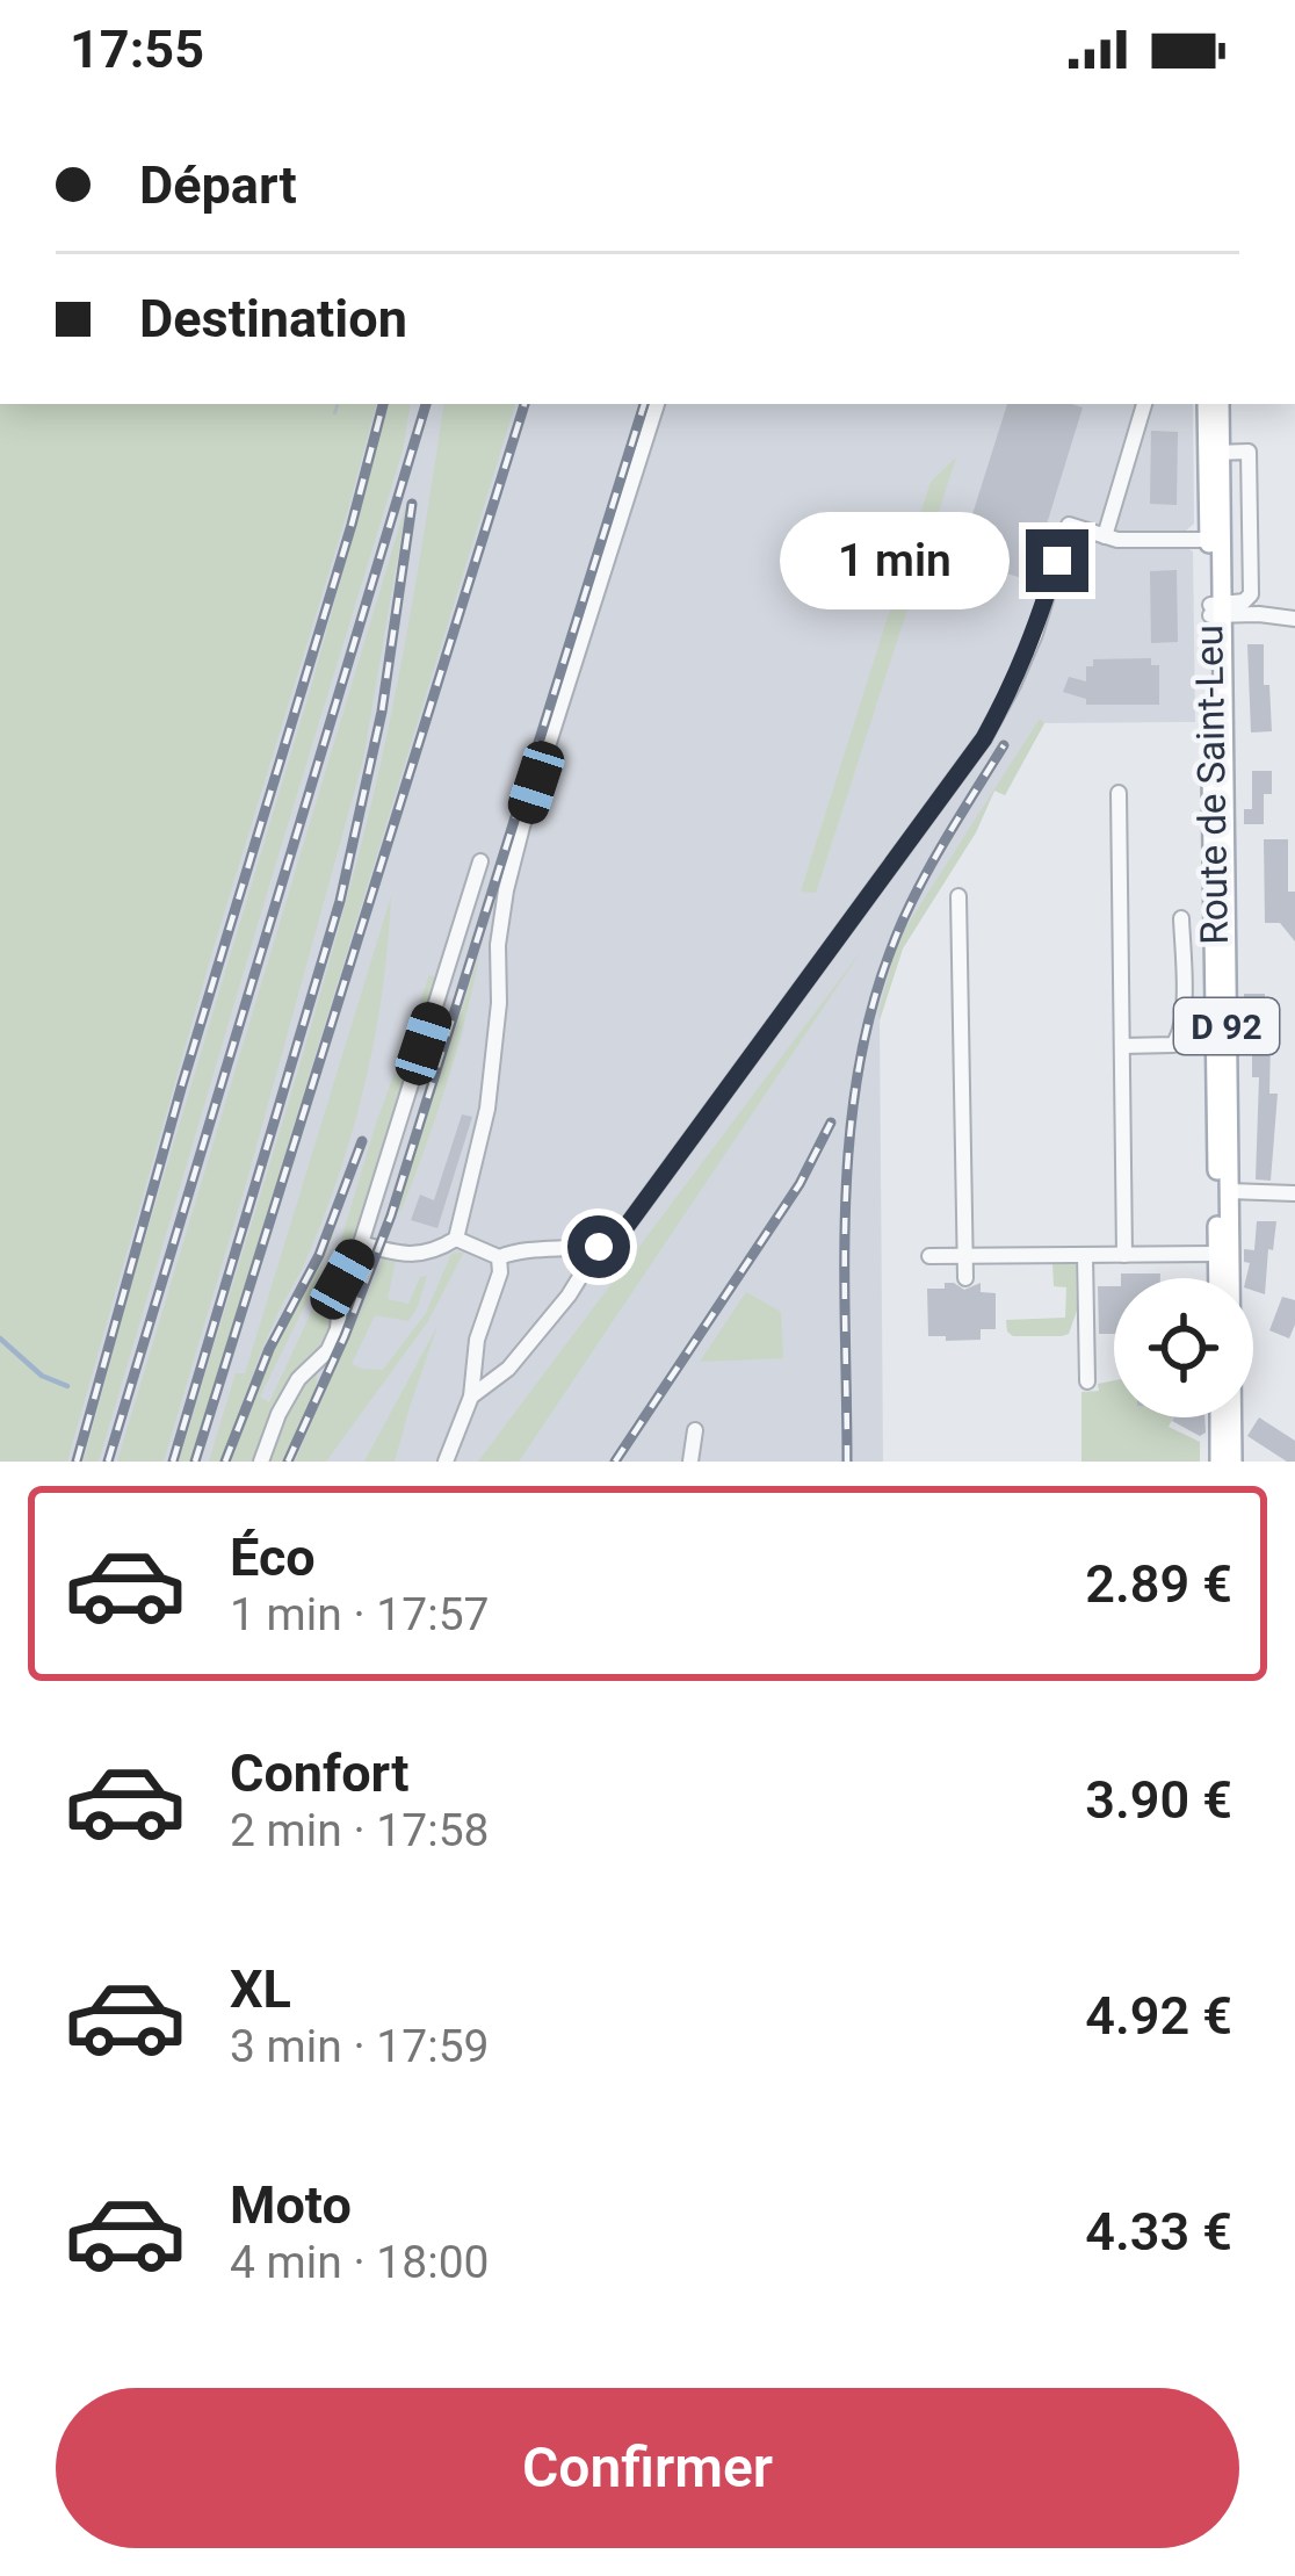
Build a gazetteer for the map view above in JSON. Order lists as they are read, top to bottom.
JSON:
{
  "streets": {
    "main road": ["Route de Saint-Leu", "D 92"]
  },
  "crossings": [
    ["Route de Saint-Leu", "D 92"]
  ],
  "page": {
    "status": "17:55",
    "banner": ["Départ", "Destination"],
    "bubble": "1 min",
    "list": [
      {
        "name": "Éco",
        "note": "1 min · 17:57",
        "value": "2.89 €"
      },
      {
        "name": "Confort",
        "note": "2 min · 17:58",
        "value": "3.90 €"
      },
      {
        "name": "XL",
        "note": "3 min · 17:59",
        "value": "4.92 €"
      },
      {
        "name": "Moto",
        "note": "4 min · 18:00",
        "value": "4.33 €"
      }
    ],
    "buttons": "Confirmer"
  }
}
